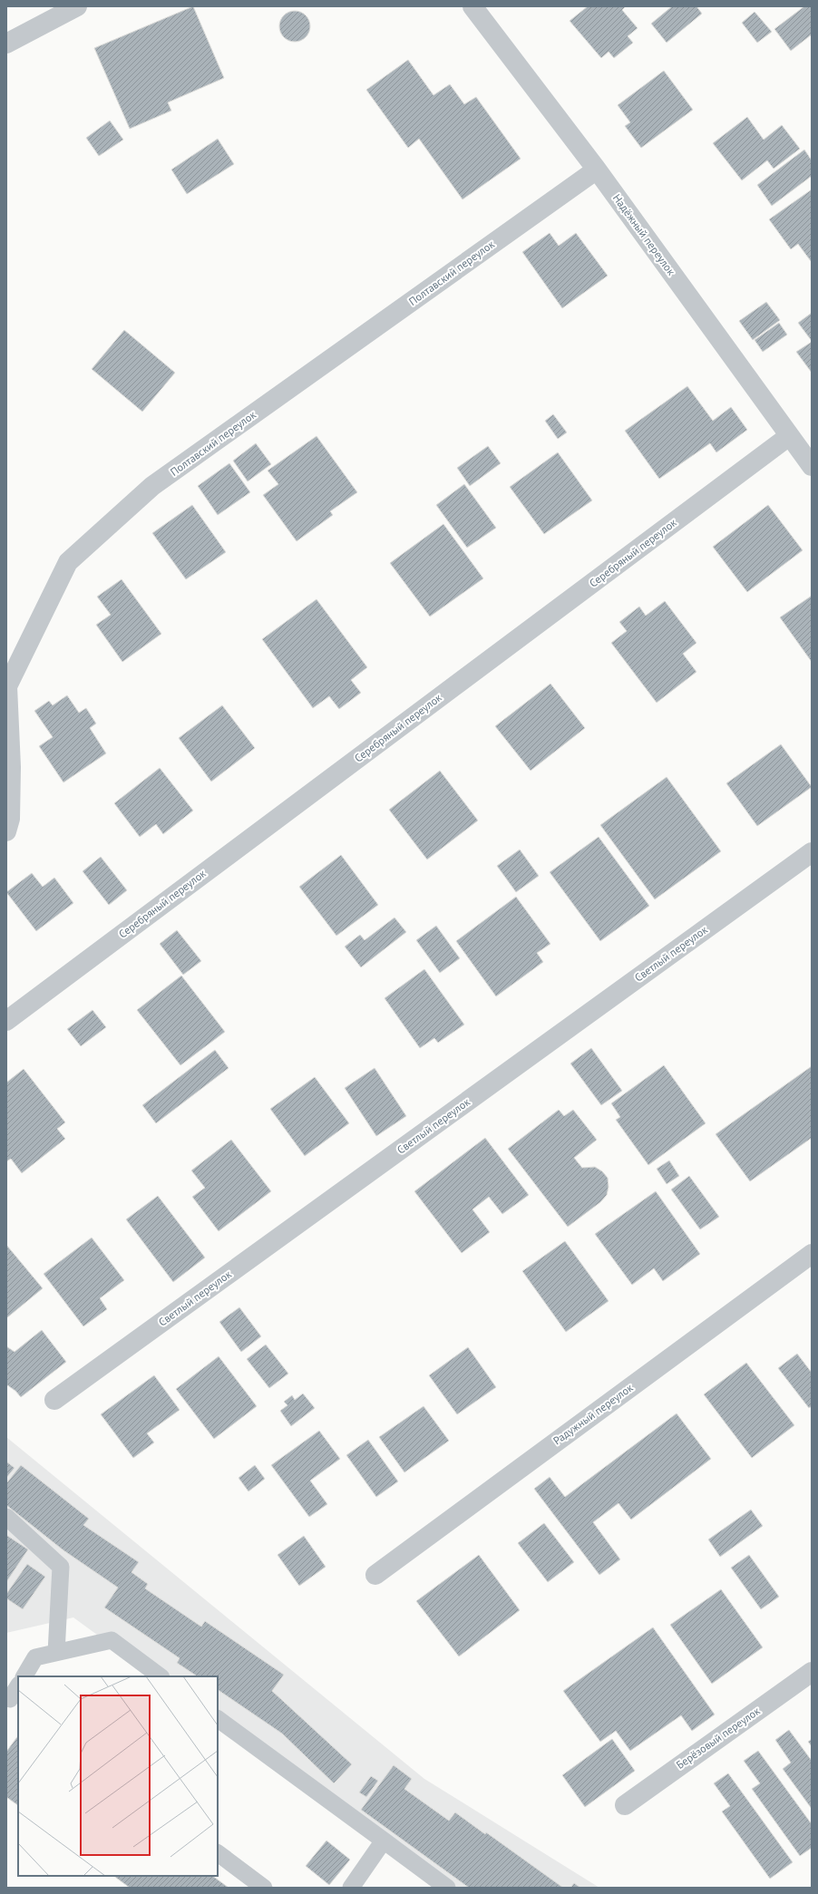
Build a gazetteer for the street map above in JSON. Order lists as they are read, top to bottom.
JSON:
{
  "streets": {
    "street": [
      "Надёжный переулок",
      "Полтавский переулок",
      "Серебряный переулок",
      "Светлый переулок",
      "Радужный переулок",
      "Берёзовый переулок"
    ]
  },
  "crossings": [
    ["Надёжный переулок", "Полтавский переулок"],
    ["Надёжный переулок", "Серебряный переулок"]
  ]
}
